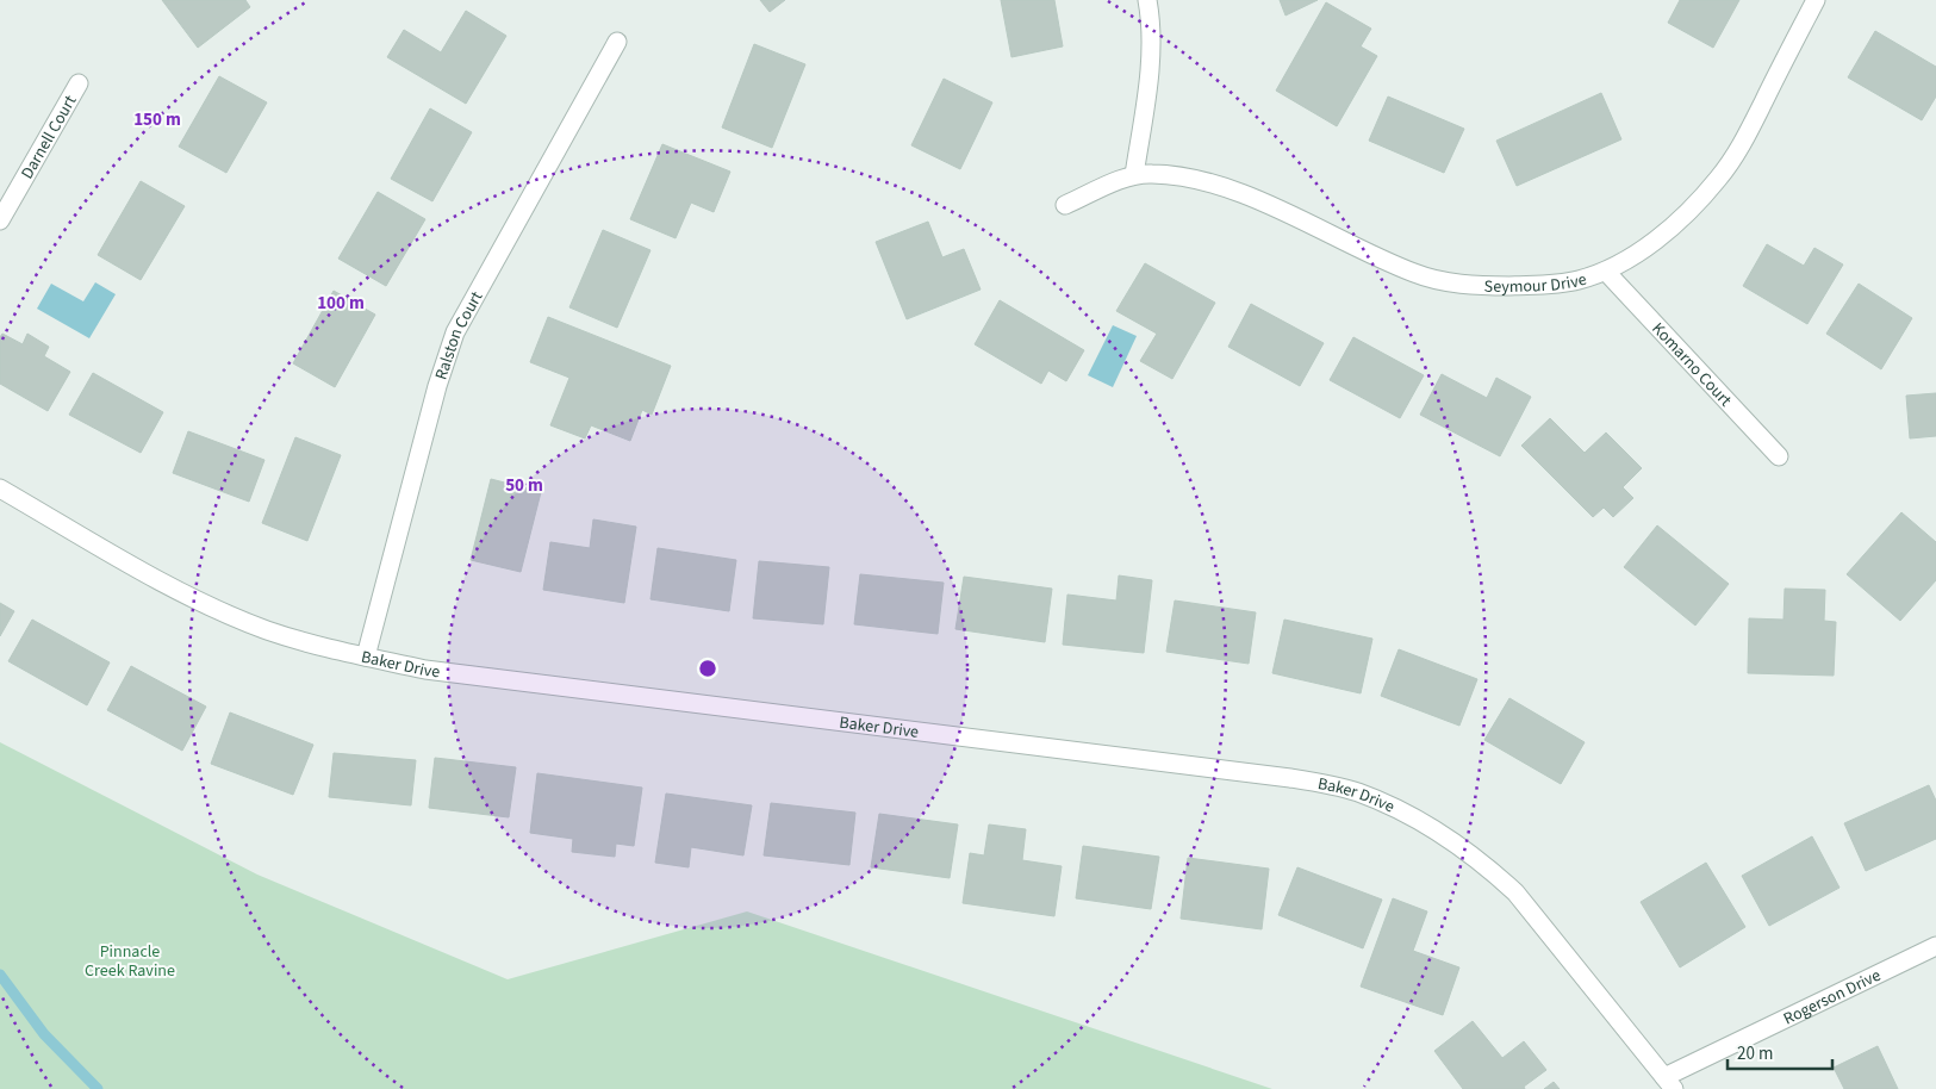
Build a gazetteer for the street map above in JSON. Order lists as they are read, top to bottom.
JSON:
{
  "streets": {
    "street": [
      "Darnell Court",
      "Seymour Drive",
      "Ralston Court",
      "Komarno Court",
      "Baker Drive",
      "Rogerson Drive"
    ]
  },
  "crossings": [
    ["Seymour Drive", "Komarno Court"],
    ["Ralston Court", "Baker Drive"],
    ["Baker Drive", "Rogerson Drive"]
  ],
  "parks": ["Pinnacle Creek Ravine"],
  "scale_bar": "20 m",
  "rings": ["150 m", "100 m", "50 m"]
}
